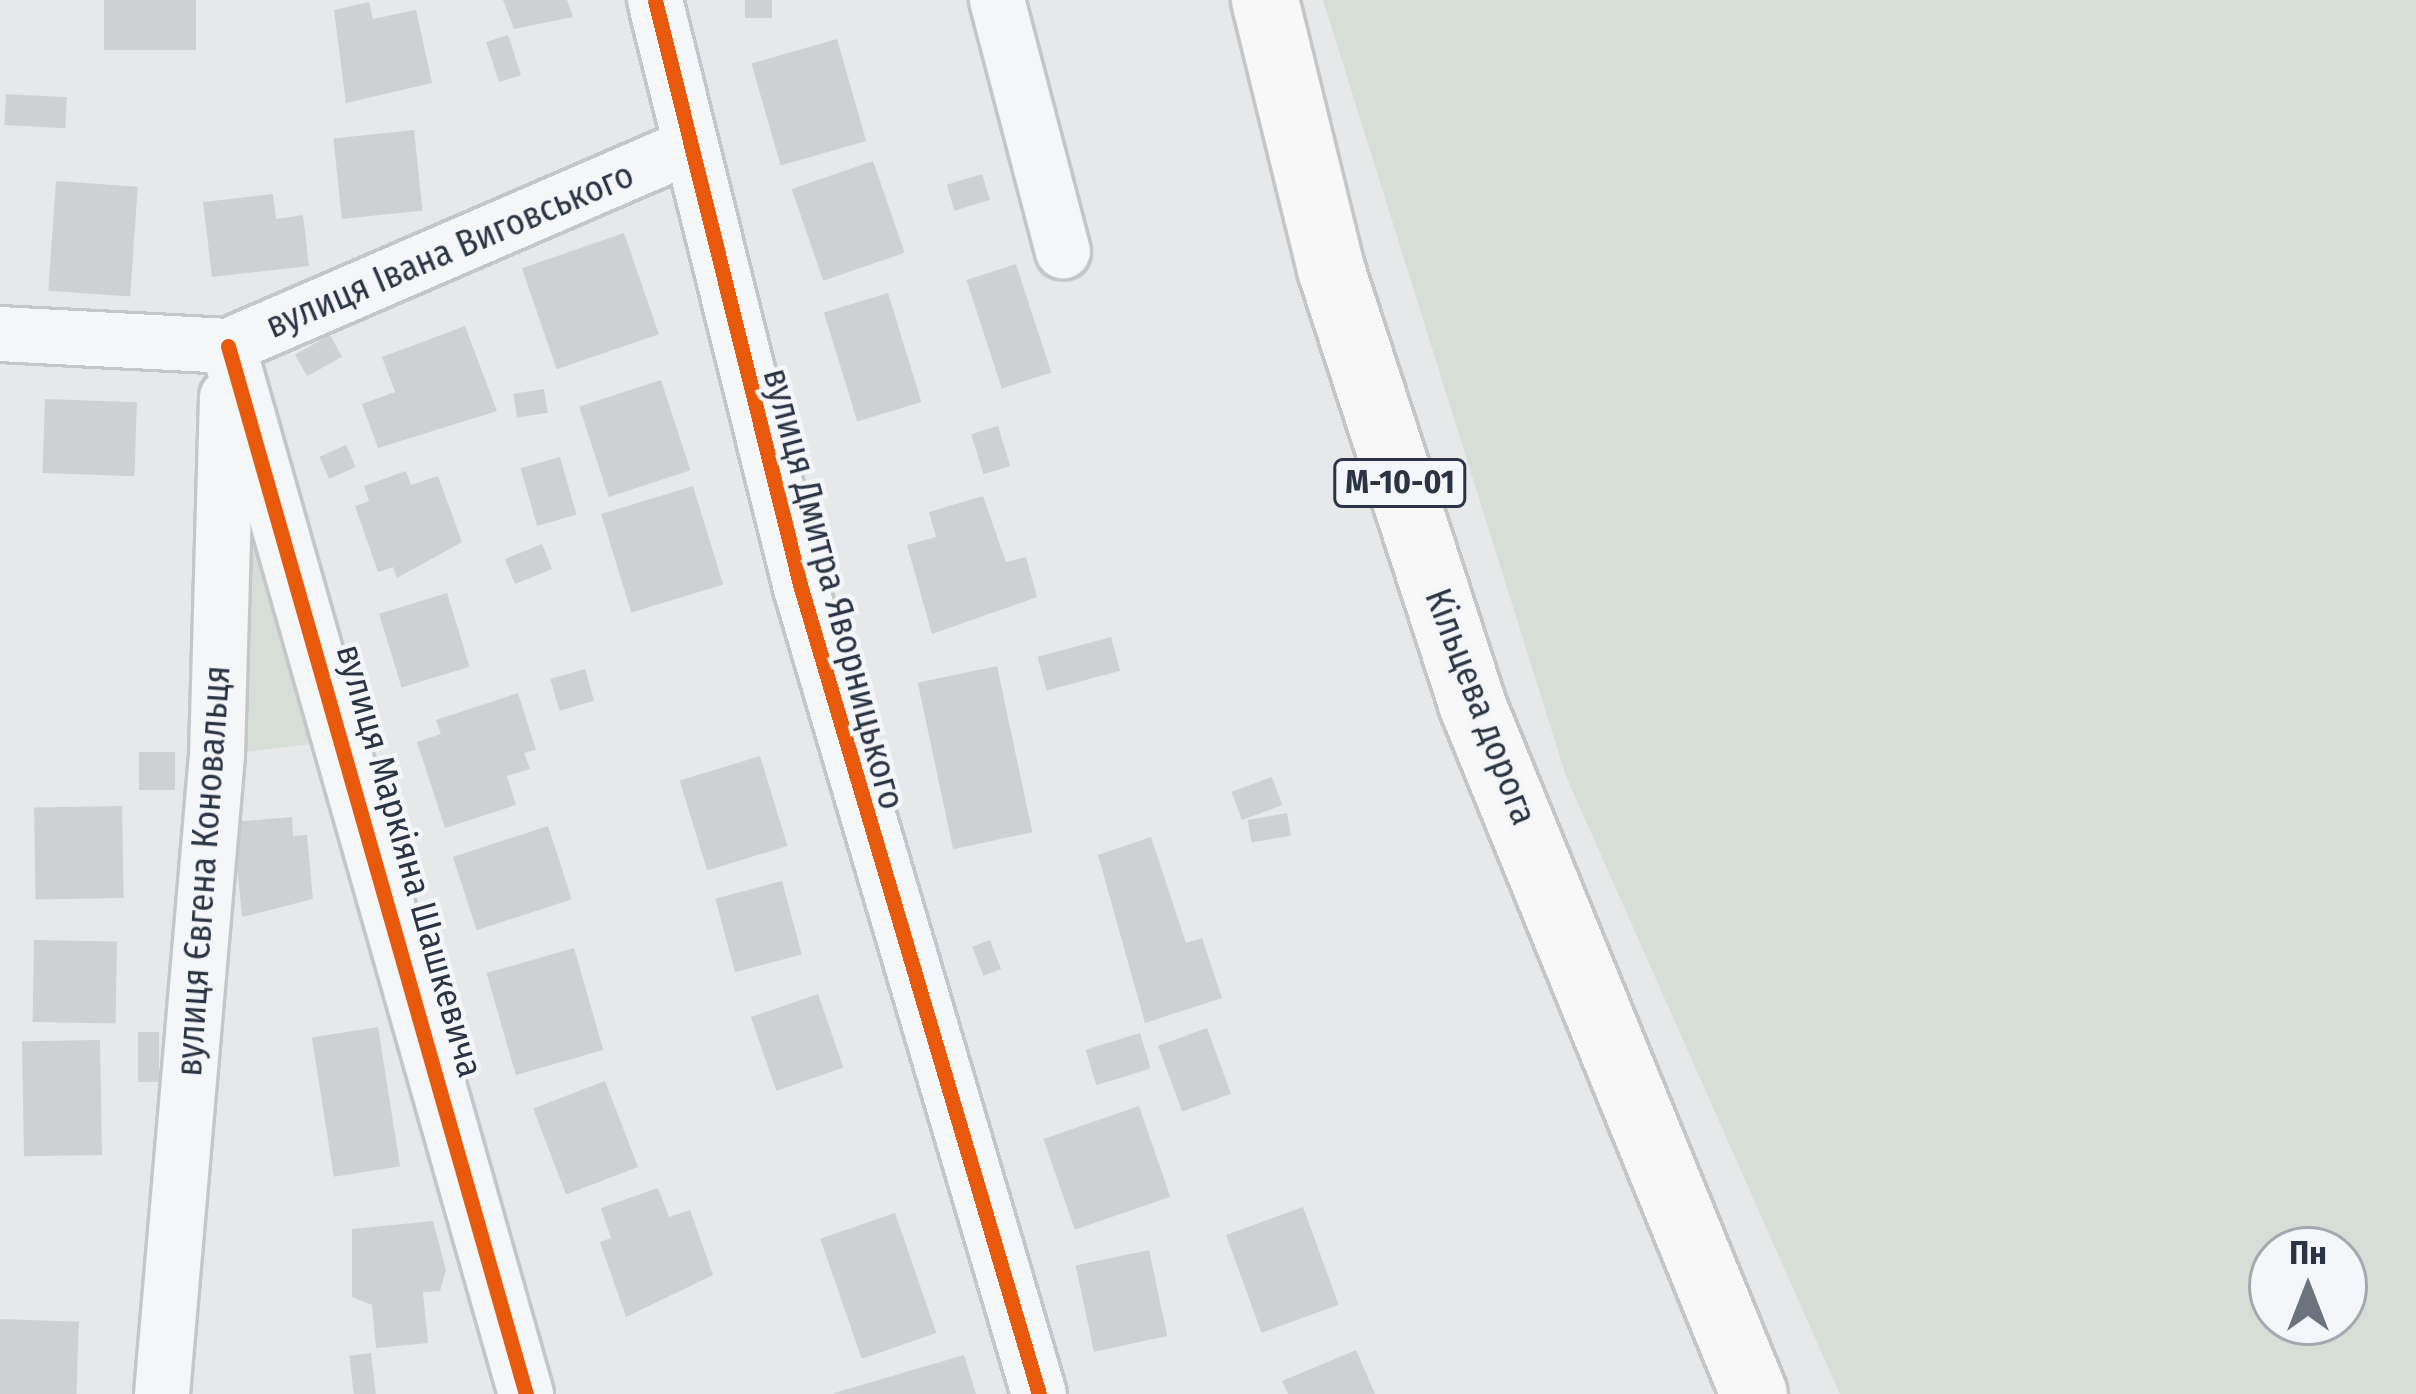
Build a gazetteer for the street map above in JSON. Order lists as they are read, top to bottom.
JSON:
{
  "streets": {
    "highway": ["М-10-01", "Кільцева дорога"],
    "street": [
      "вулиця Івана Виговського",
      "вулиця Дмитра Яворницького",
      "вулиця Маркіяна Шашкевича",
      "вулиця Євгена Коновальця"
    ]
  },
  "crossings": [
    ["вулиця Івана Виговського", "вулиця Дмитра Яворницького"],
    ["вулиця Івана Виговського", "вулиця Маркіяна Шашкевича"],
    ["вулиця Івана Виговського", "вулиця Євгена Коновальця"],
    ["вулиця Маркіяна Шашкевича", "вулиця Євгена Коновальця"]
  ],
  "north": "top"
}
